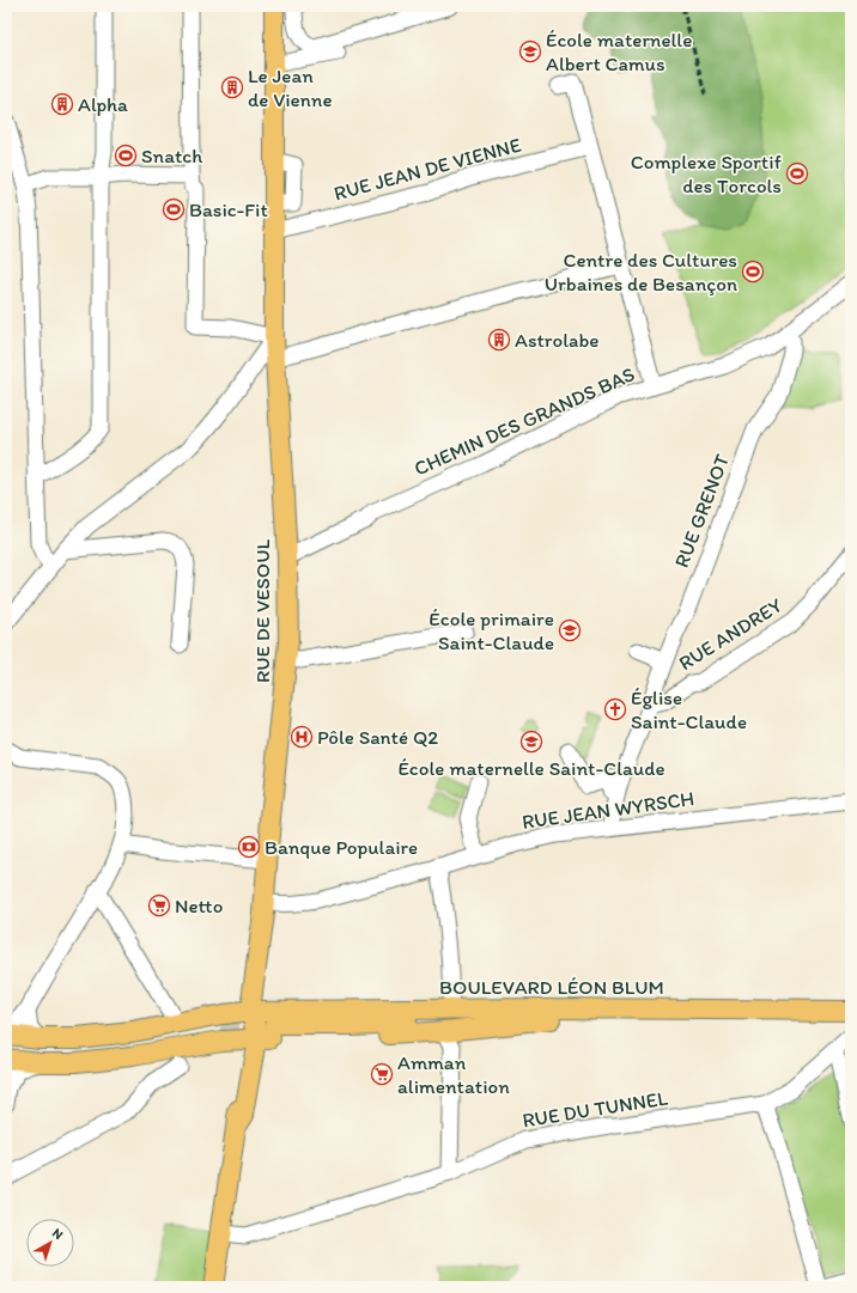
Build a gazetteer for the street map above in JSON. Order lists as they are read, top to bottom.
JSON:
{
  "streets": {
    "main road": ["RUE DE VESOUL", "BOULEVARD LÉON BLUM"],
    "street": [
      "RUE JEAN DE VIENNE",
      "CHEMIN DES GRANDS BAS",
      "RUE GRENOT",
      "RUE ANDREY",
      "RUE JEAN WYRSCH",
      "RUE DU TUNNEL"
    ]
  },
  "crossings": [
    ["RUE JEAN DE VIENNE", "RUE DE VESOUL"],
    ["CHEMIN DES GRANDS BAS", "RUE GRENOT"],
    ["CHEMIN DES GRANDS BAS", "RUE DE VESOUL"],
    ["RUE GRENOT", "RUE ANDREY"],
    ["RUE DE VESOUL", "RUE JEAN WYRSCH"],
    ["RUE DE VESOUL", "BOULEVARD LÉON BLUM"],
    ["RUE DE VESOUL", "RUE DU TUNNEL"]
  ],
  "places": {
    "school or university": ["École maternelle Albert Camus", "École primaire Saint-Claude", "École maternelle Saint-Claude"],
    "building": ["Le Jean de Vienne", "Alpha", "Astrolabe"],
    "sports": [
      "Snatch",
      "Complexe Sportif des Torcols",
      "Basic-Fit",
      "Centre des Cultures Urbaines de Besançon"
    ],
    "church": ["Église Saint-Claude"],
    "hospital": ["Pôle Santé Q2"],
    "bank": ["Banque Populaire"],
    "supermarket": ["Netto", "Amman alimentation"]
  },
  "north": "top right"
}
